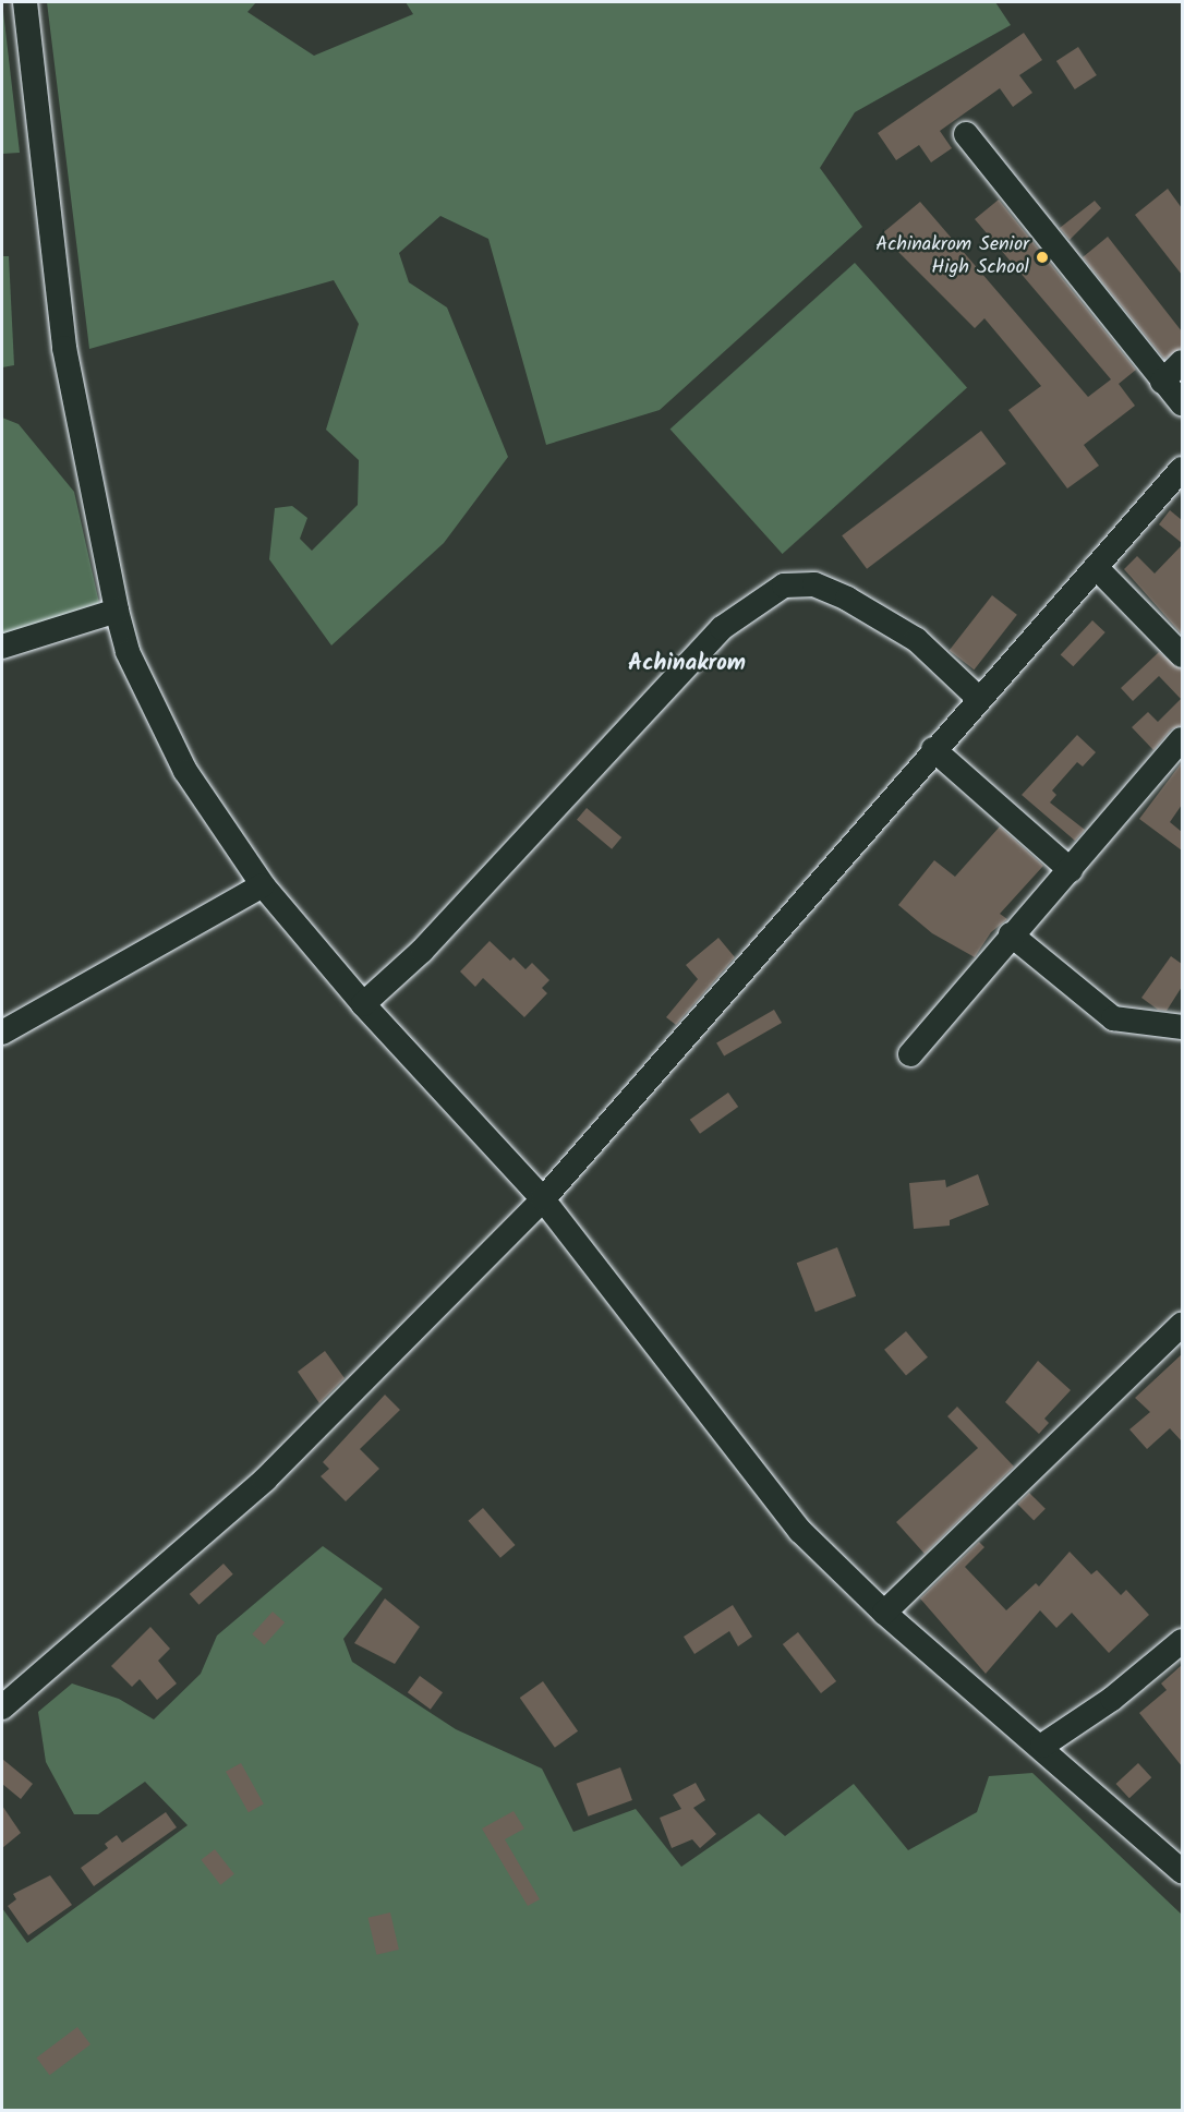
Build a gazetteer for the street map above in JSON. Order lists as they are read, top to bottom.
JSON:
{
  "districts": ["Achinakrom"],
  "places": ["Achinakrom Senior High School"]
}
